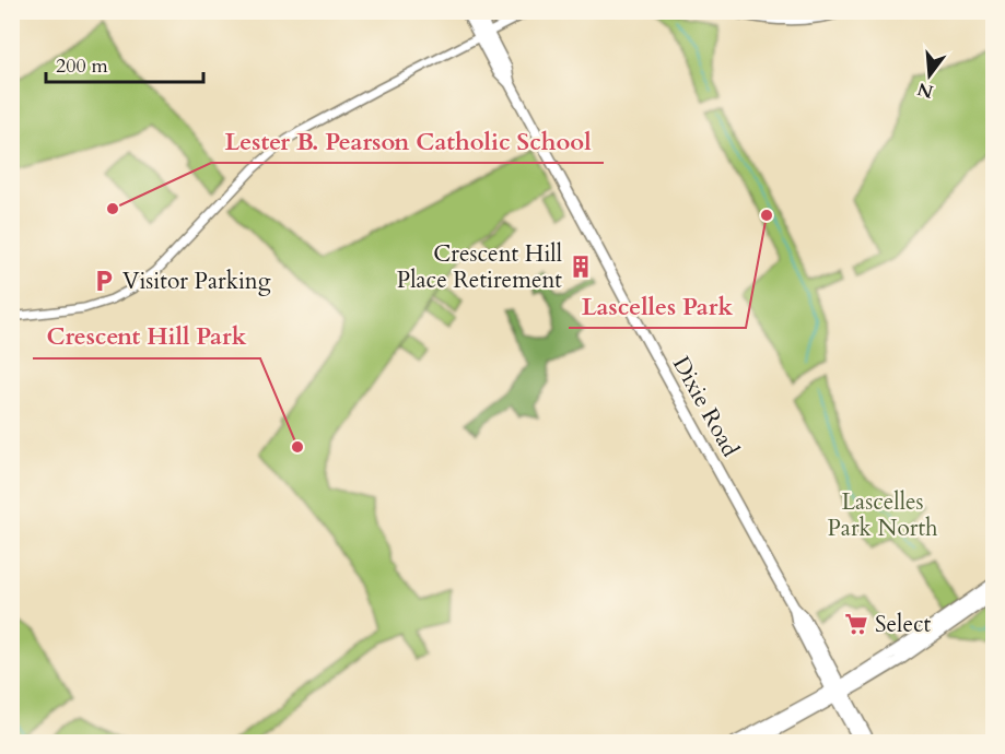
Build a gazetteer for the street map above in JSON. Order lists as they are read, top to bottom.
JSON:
{
  "streets": {
    "main road": ["Dixie Road"]
  },
  "parks": ["Lascelles Park North"],
  "places": {
    "other": ["Lester B. Pearson Catholic School", "Lascelles Park", "Crescent Hill Park"],
    "building": ["Crescent Hill Place Retirement"],
    "parking": ["Visitor Parking"],
    "supermarket": ["Select"]
  },
  "scale_bar": "200 m",
  "north": "bottom"
}
